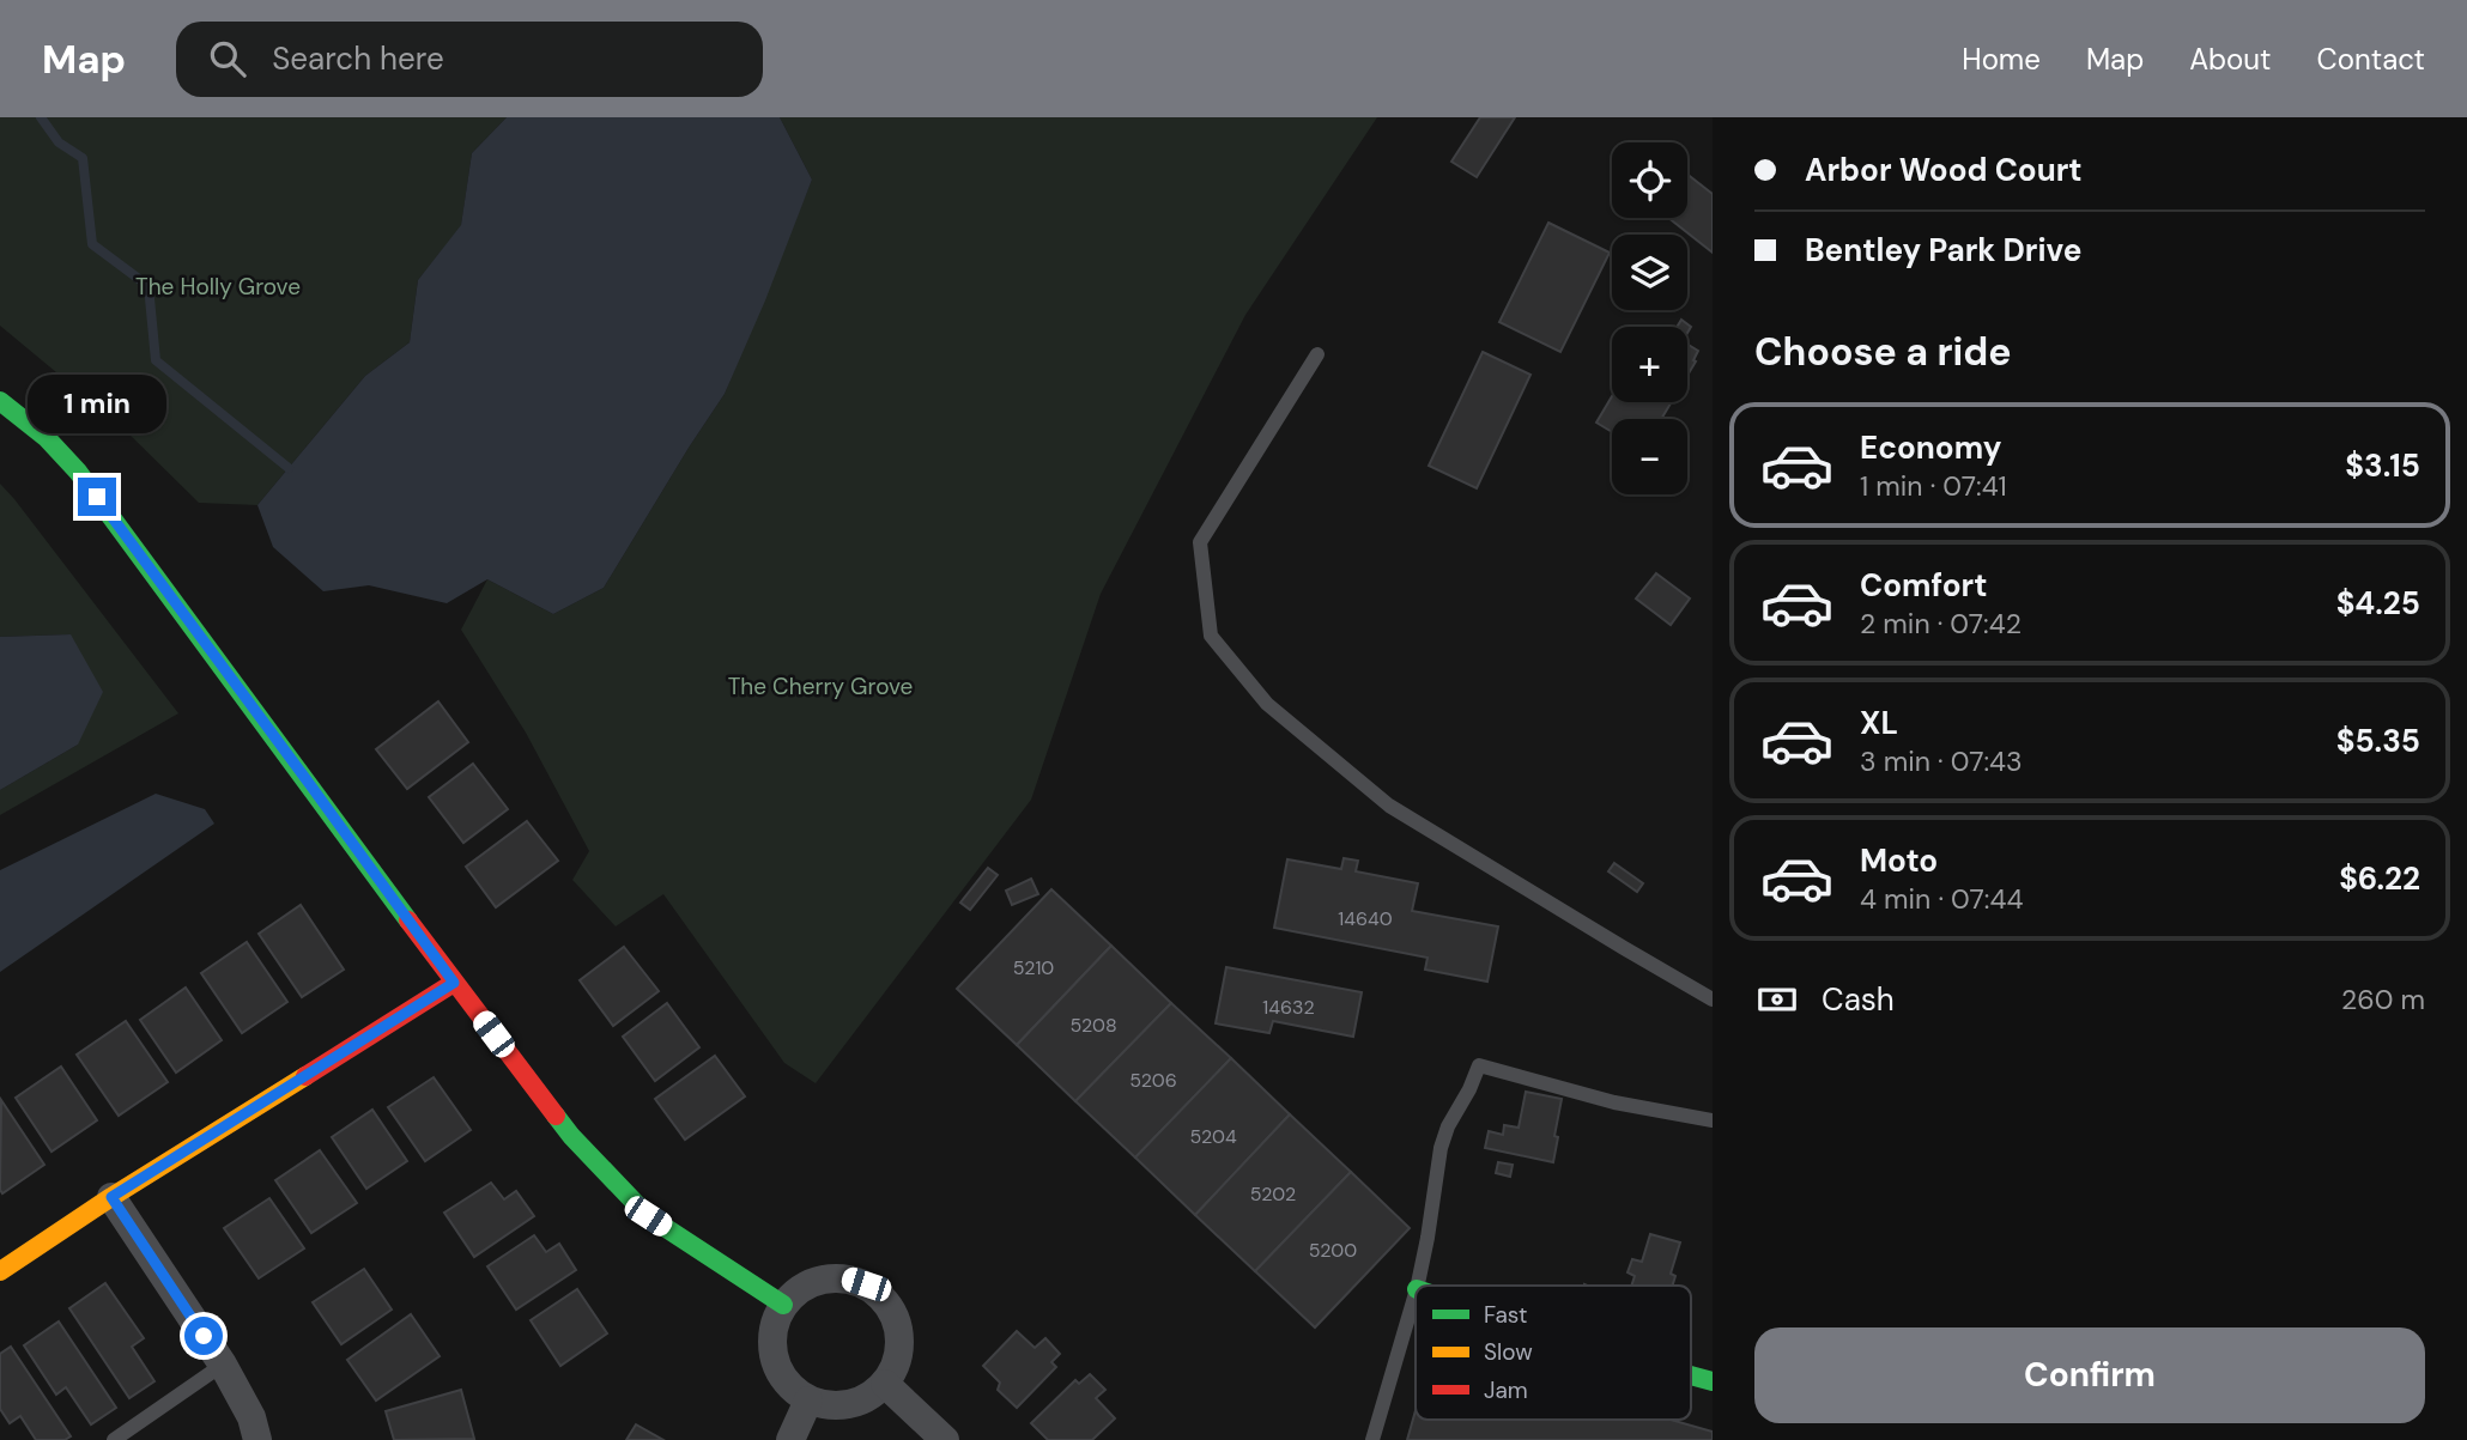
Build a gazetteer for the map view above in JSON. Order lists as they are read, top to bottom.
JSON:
{
  "parks": ["The Holly Grove", "The Cherry Grove"],
  "house_numbers": [
    "14640",
    "5210",
    "14632",
    "5208",
    "5206",
    "5204",
    "5202",
    "5200"
  ],
  "legend": ["Fast", "Slow", "Jam"],
  "page": {
    "header": "Map",
    "search": "Search here",
    "nav": [
      "Home",
      "Map",
      "About",
      "Contact"
    ],
    "banner": ["Arbor Wood Court", "Bentley Park Drive"],
    "map_buttons": ["+", "−"],
    "heading": "Choose a ride",
    "bubble": "1 min",
    "list": [
      {
        "name": "Economy",
        "note": "1 min · 07:41",
        "value": "$3.15"
      },
      {
        "name": "Comfort",
        "note": "2 min · 07:42",
        "value": "$4.25"
      },
      {
        "name": "XL",
        "note": "3 min · 07:43",
        "value": "$5.35"
      },
      {
        "name": "Moto",
        "note": "4 min · 07:44",
        "value": "$6.22"
      }
    ],
    "pay": ["Cash", "260 m"],
    "buttons": "Confirm"
  }
}
